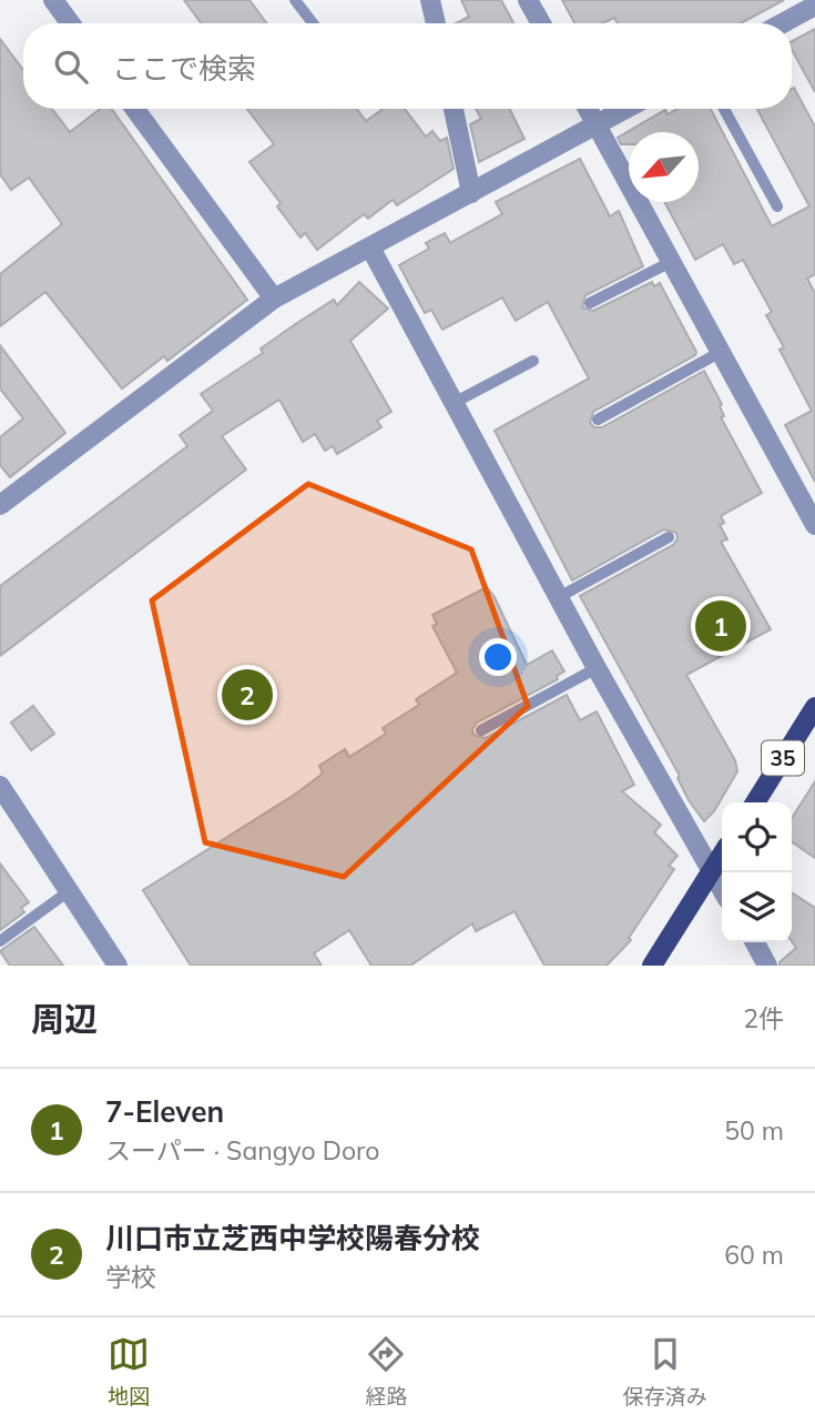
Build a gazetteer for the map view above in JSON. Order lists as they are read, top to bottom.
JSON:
{
  "streets": {
    "main road": ["35"]
  },
  "north": "bottom left",
  "page": {
    "search": "ここで検索",
    "pins": ["1", "2"],
    "heading": ["周辺", "2件"],
    "list": [
      {
        "mark": "1",
        "name": "7-Eleven",
        "note": "スーパー · Sangyo Doro",
        "value": "50 m"
      },
      {
        "mark": "2",
        "name": "川口市立芝西中学校陽春分校",
        "note": "学校",
        "value": "60 m"
      }
    ],
    "nav": ["地図", "経路", "保存済み"]
  }
}
